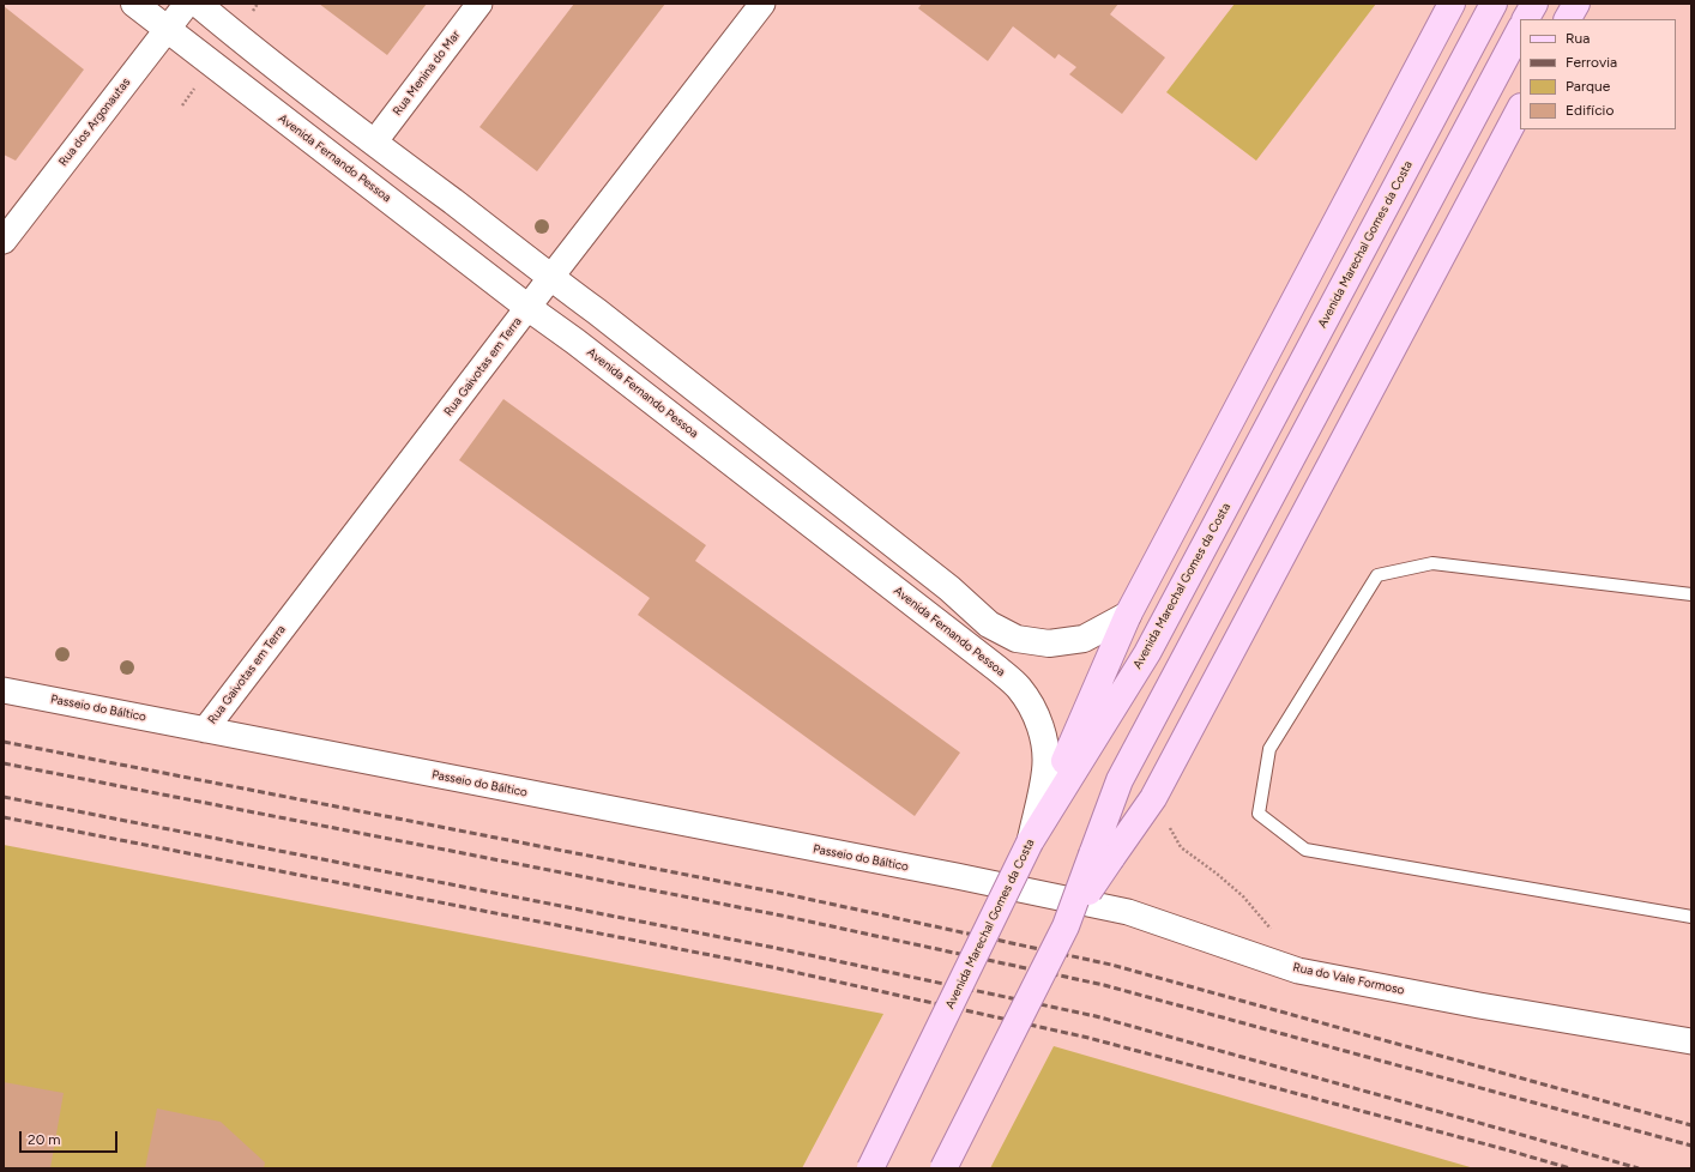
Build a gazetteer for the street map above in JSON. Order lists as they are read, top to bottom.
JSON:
{
  "streets": {
    "main road": ["Avenida Marechal Gomes da Costa"],
    "street": [
      "Rua Menina do Mar",
      "Rua dos Argonautas",
      "Avenida Fernando Pessoa",
      "Rua Gaivotas em Terra",
      "Passeio do Báltico",
      "Rua do Vale Formoso"
    ]
  },
  "crossings": [
    ["Rua dos Argonautas", "Avenida Fernando Pessoa"],
    ["Avenida Fernando Pessoa", "Avenida Marechal Gomes da Costa"],
    ["Avenida Fernando Pessoa", "Rua Gaivotas em Terra"],
    ["Rua Gaivotas em Terra", "Passeio do Báltico"],
    ["Passeio do Báltico", "Rua do Vale Formoso"]
  ],
  "legend": [
    "Rua",
    "Ferrovia",
    "Parque",
    "Edifício"
  ],
  "scale_bar": "20 m"
}
